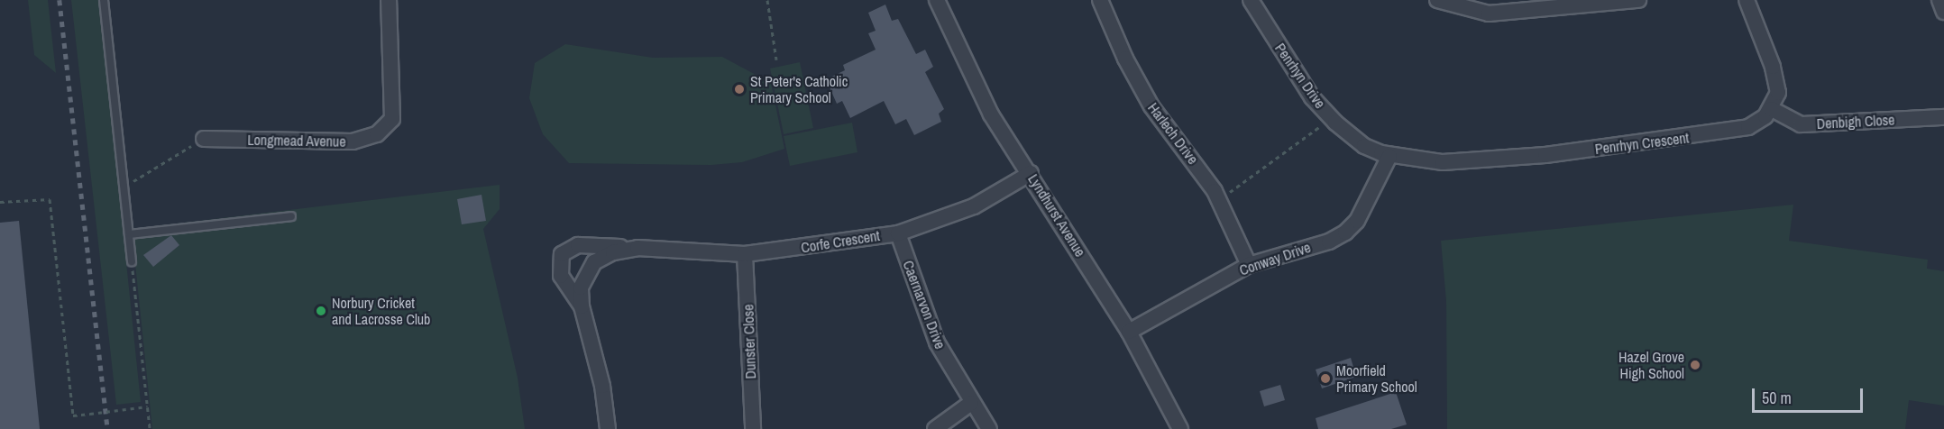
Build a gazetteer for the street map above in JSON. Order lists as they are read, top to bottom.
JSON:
{
  "streets": {
    "street": [
      "Penrhyn Drive",
      "Denbigh Close",
      "Harlech Drive",
      "Longmead Avenue",
      "Penrhyn Crescent",
      "Lyndhurst Avenue",
      "Corfe Crescent",
      "Conway Drive",
      "Caernarvon Drive",
      "Dunster Close"
    ]
  },
  "crossings": [
    ["Penrhyn Drive", "Penrhyn Crescent"],
    ["Penrhyn Drive", "Conway Drive"],
    ["Denbigh Close", "Penrhyn Crescent"],
    ["Harlech Drive", "Conway Drive"],
    ["Penrhyn Crescent", "Conway Drive"],
    ["Lyndhurst Avenue", "Corfe Crescent"],
    ["Lyndhurst Avenue", "Conway Drive"],
    ["Corfe Crescent", "Caernarvon Drive"],
    ["Corfe Crescent", "Dunster Close"]
  ],
  "places": [
    "St Peter's Catholic Primary School",
    "Norbury Cricket and Lacrosse Club",
    "Hazel Grove High School",
    "Moorfield Primary School"
  ],
  "scale_bar": "50 m"
}
